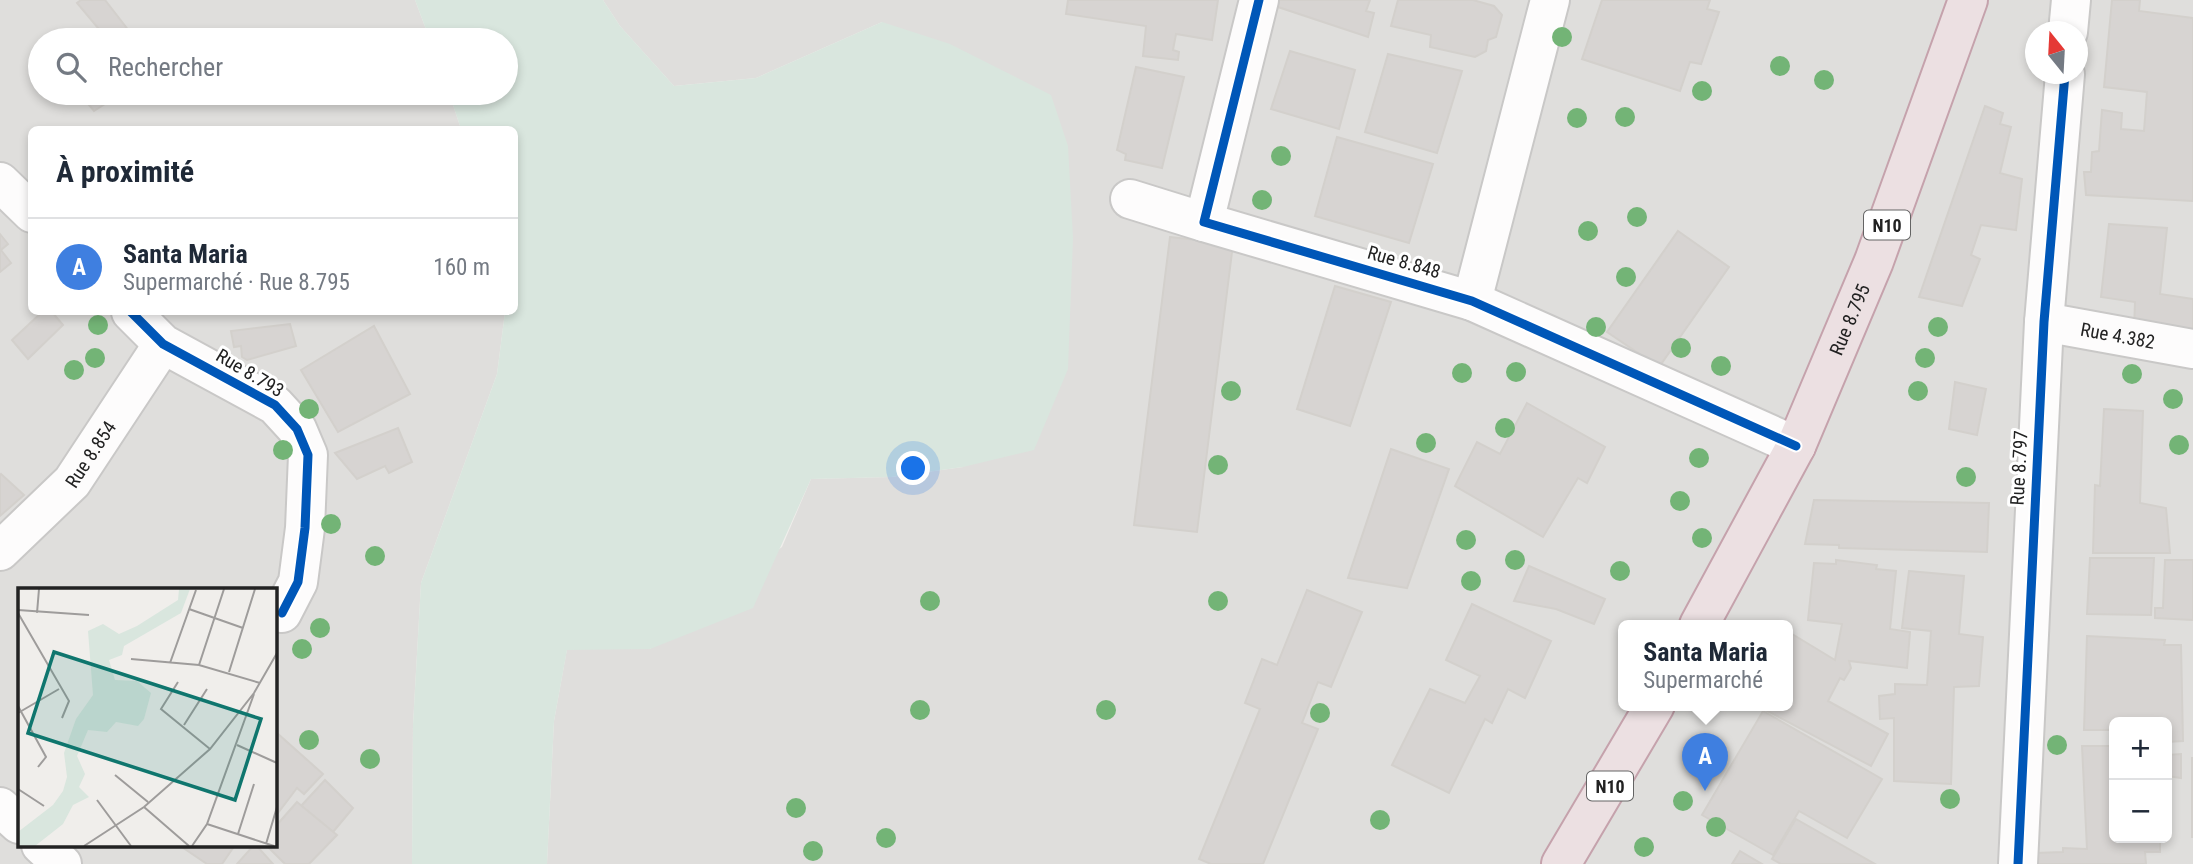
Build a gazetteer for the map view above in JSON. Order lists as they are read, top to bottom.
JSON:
{
  "streets": {
    "highway": ["N10", "Rue 8.795"],
    "street": [
      "Rue 8.848",
      "Rue 4.382",
      "Rue 8.793",
      "Rue 8.854",
      "Rue 8.797"
    ]
  },
  "crossings": [
    ["Rue 8.848", "Rue 8.795"],
    ["Rue 4.382", "Rue 8.797"],
    ["Rue 8.793", "Rue 8.854"]
  ],
  "north": "top",
  "page": {
    "search": "Rechercher",
    "heading": "À proximité",
    "list": [
      {
        "mark": "A",
        "name": "Santa Maria",
        "note": "Supermarché · Rue 8.795",
        "value": "160 m"
      }
    ],
    "popup": ["Santa Maria", "Supermarché"],
    "map_buttons": ["+", "−"],
    "pins": "A"
  }
}
